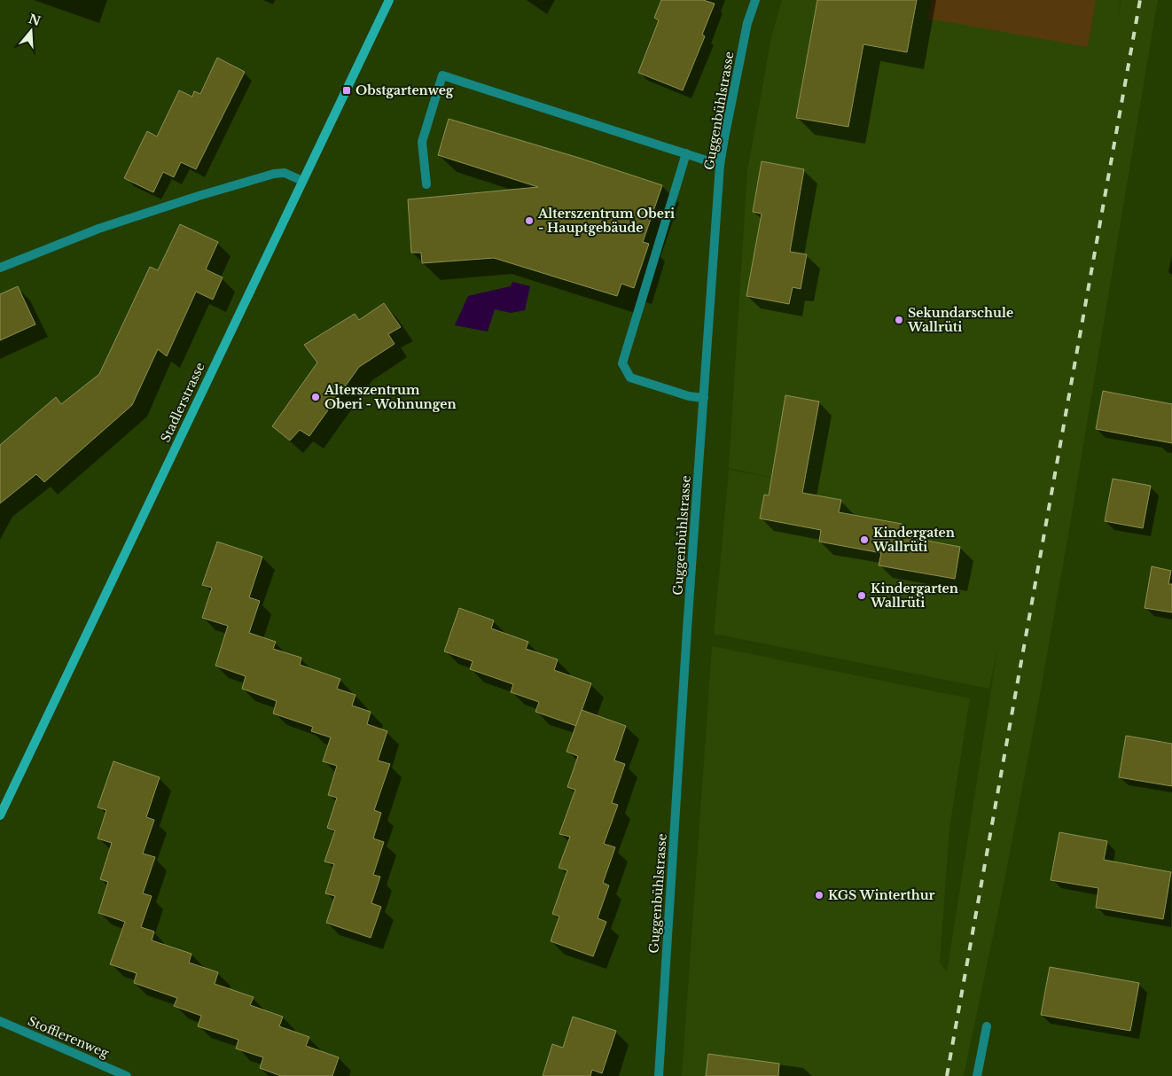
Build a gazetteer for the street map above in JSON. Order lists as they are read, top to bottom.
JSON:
{
  "streets": {
    "main road": ["Stadlerstrasse"],
    "street": ["Guggenbühlstrasse", "Stofflerenweg"]
  },
  "places": {
    "transit": ["Obstgartenweg"],
    "other": [
      "Alterszentrum Oberi - Hauptgebäude",
      "Sekundarschule Wallrüti",
      "Alterszentrum Oberi - Wohnungen",
      "Kindergaten Wallrüti",
      "Kindergarten Wallrüti",
      "KGS Winterthur"
    ]
  },
  "north": "top"
}
